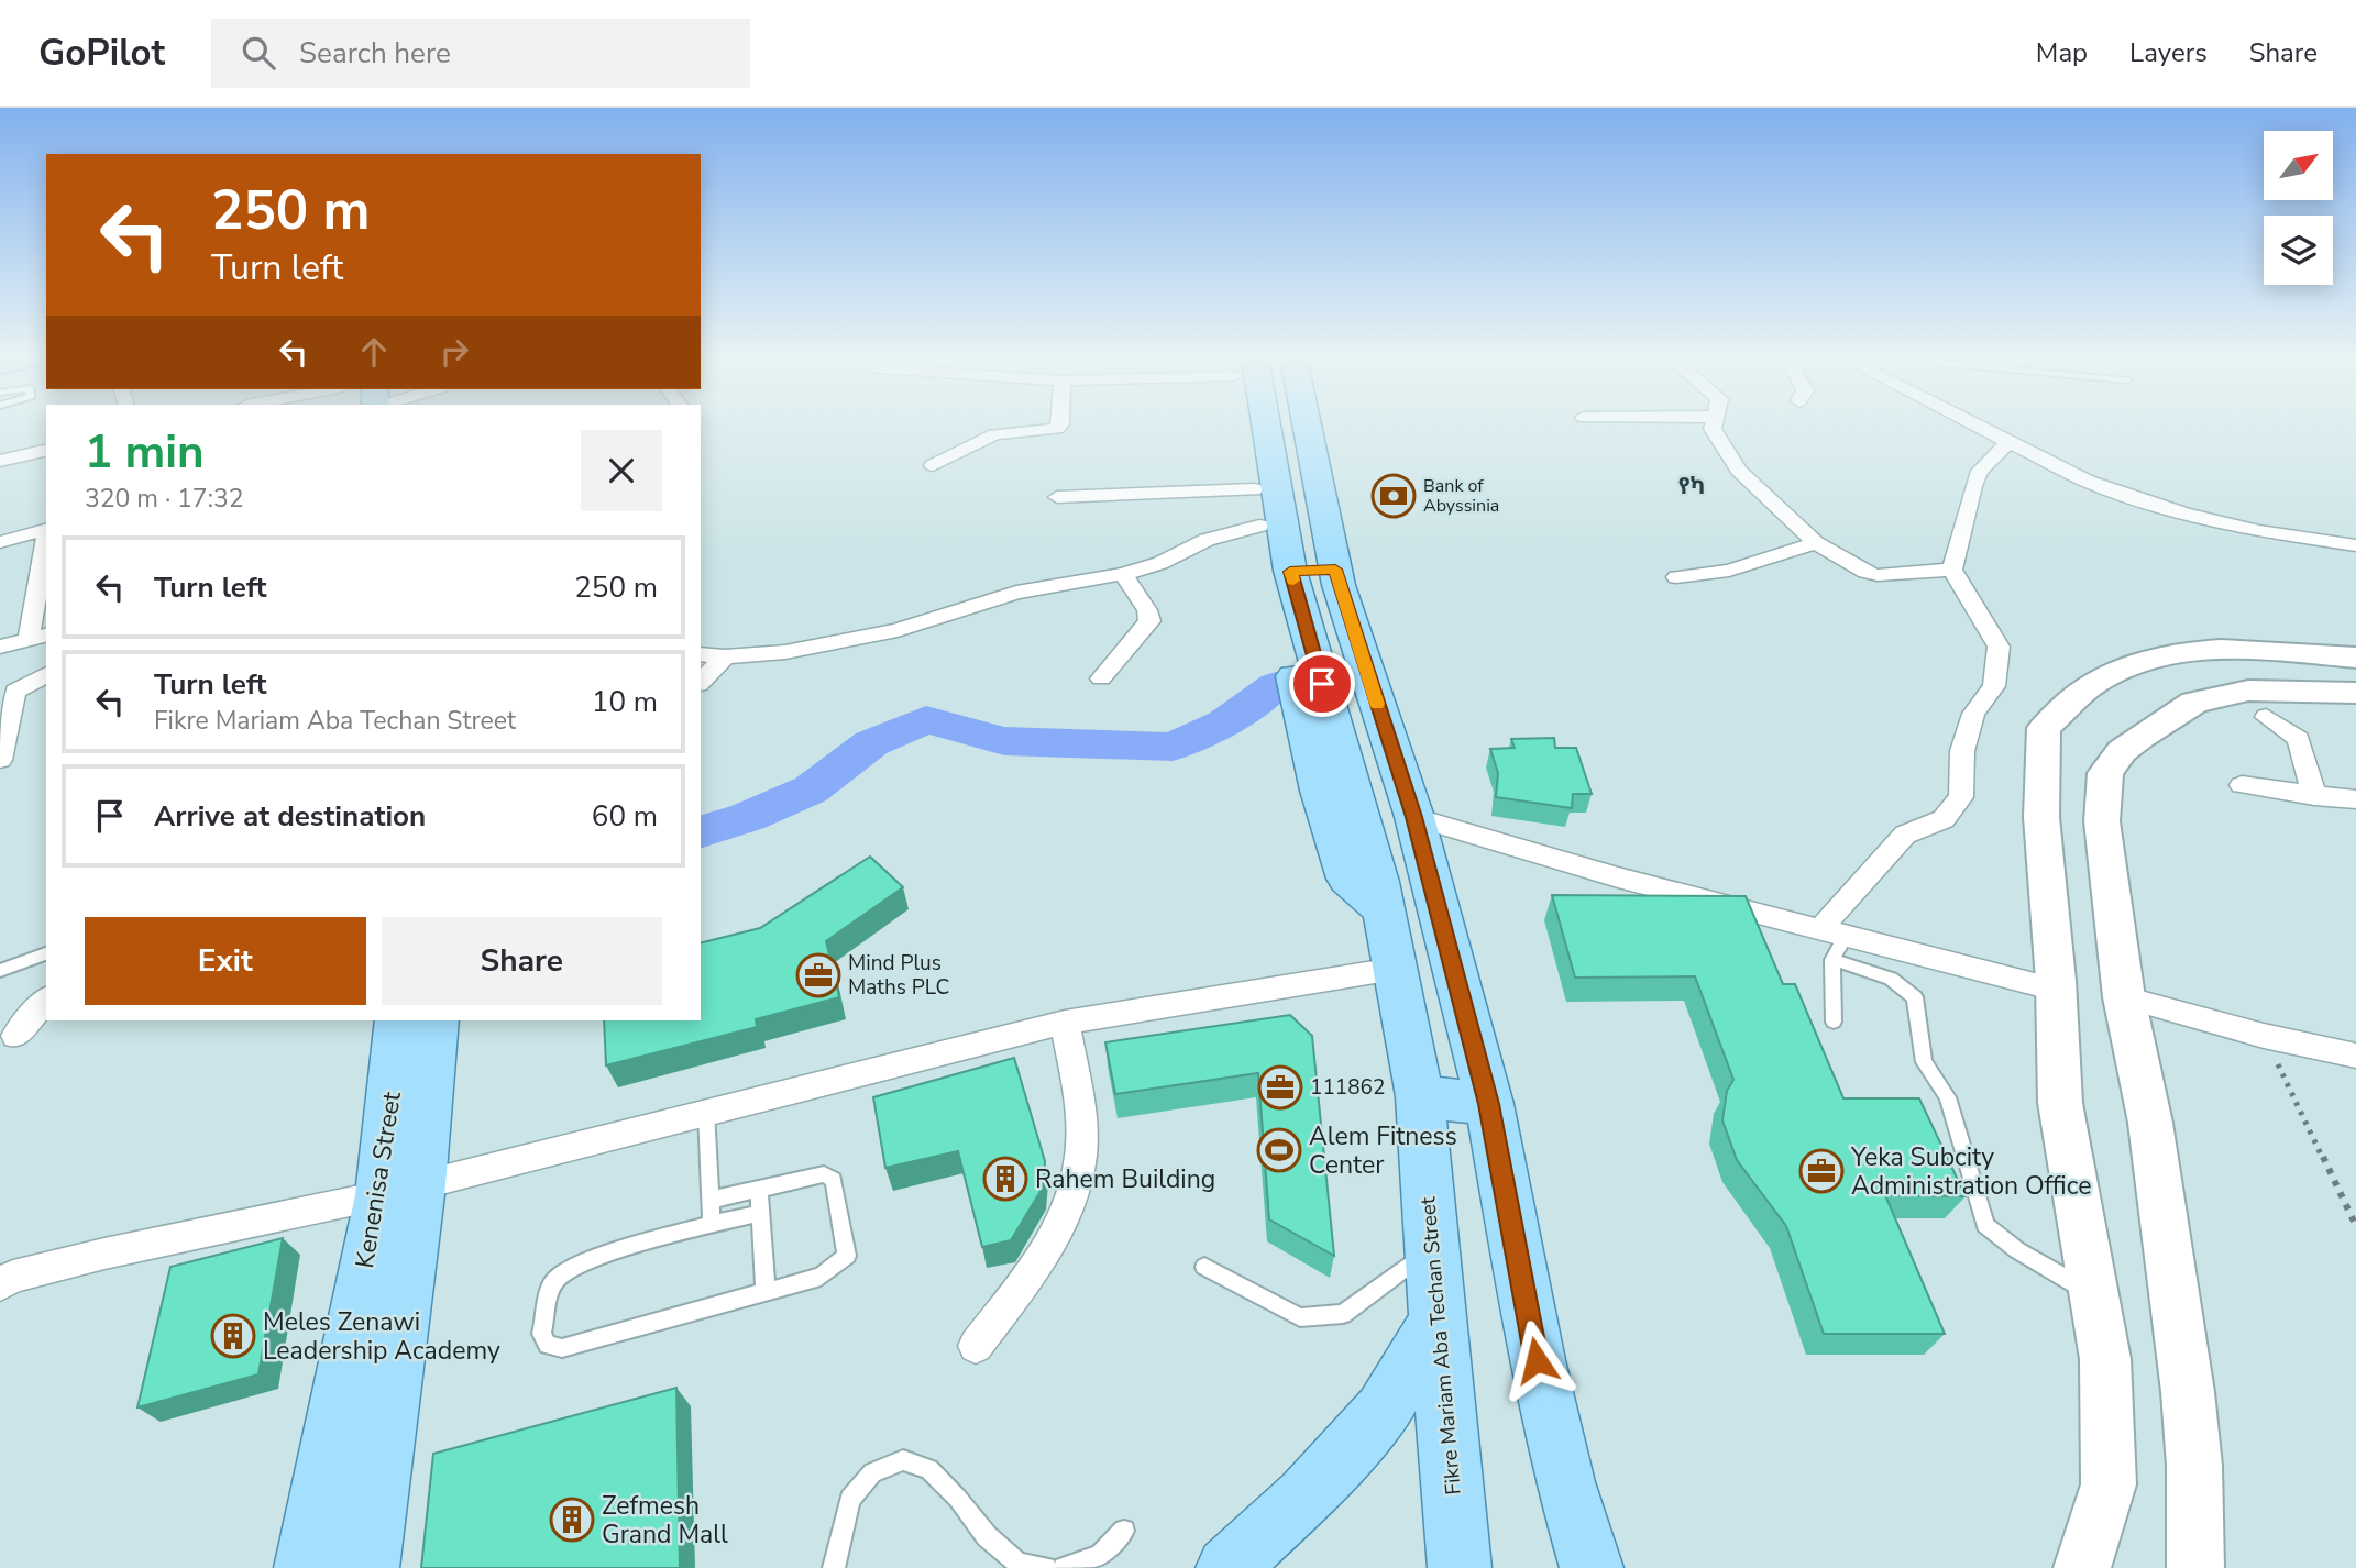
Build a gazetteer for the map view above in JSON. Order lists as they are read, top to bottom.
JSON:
{
  "streets": {
    "main road": ["Kenenisa Street", "Fikre Mariam Aba Techan Street"]
  },
  "districts": ["የካ"],
  "places": {
    "bank": ["Bank of Abyssinia"],
    "office": ["Mind Plus Maths PLC", "111862", "Yeka Subcity Administration Office"],
    "sports": ["Alem Fitness Center"],
    "building": ["Rahem Building", "Meles Zenawi Leadership Academy", "Zefmesh Grand Mall"]
  },
  "north": "top right",
  "page": {
    "header": "GoPilot",
    "search": "Search here",
    "nav": ["Map", "Layers", "Share"],
    "turn": ["250 m", "Turn left"],
    "heading": ["1 min", "320 m · 17:32"],
    "list": [
      {
        "name": "Turn left",
        "value": "250 m"
      },
      {
        "name": "Turn left",
        "note": "Fikre Mariam Aba Techan Street",
        "value": "10 m"
      },
      {
        "name": "Arrive at destination",
        "value": "60 m"
      }
    ],
    "buttons": ["Exit", "Share"]
  }
}
